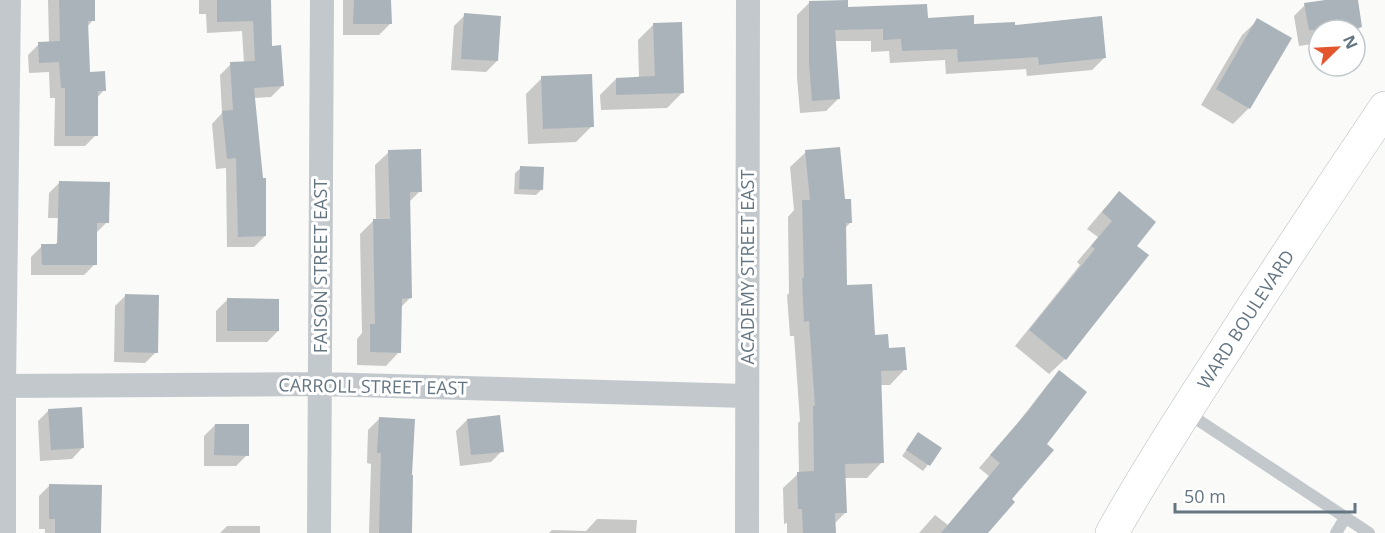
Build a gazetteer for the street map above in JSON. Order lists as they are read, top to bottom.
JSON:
{
  "streets": {
    "main road": ["WARD BOULEVARD"],
    "street": ["FAISON STREET EAST", "ACADEMY STREET EAST", "CARROLL STREET EAST"]
  },
  "crossings": [
    ["FAISON STREET EAST", "CARROLL STREET EAST"],
    ["ACADEMY STREET EAST", "CARROLL STREET EAST"]
  ],
  "scale_bar": "50 m",
  "north": "top right"
}
